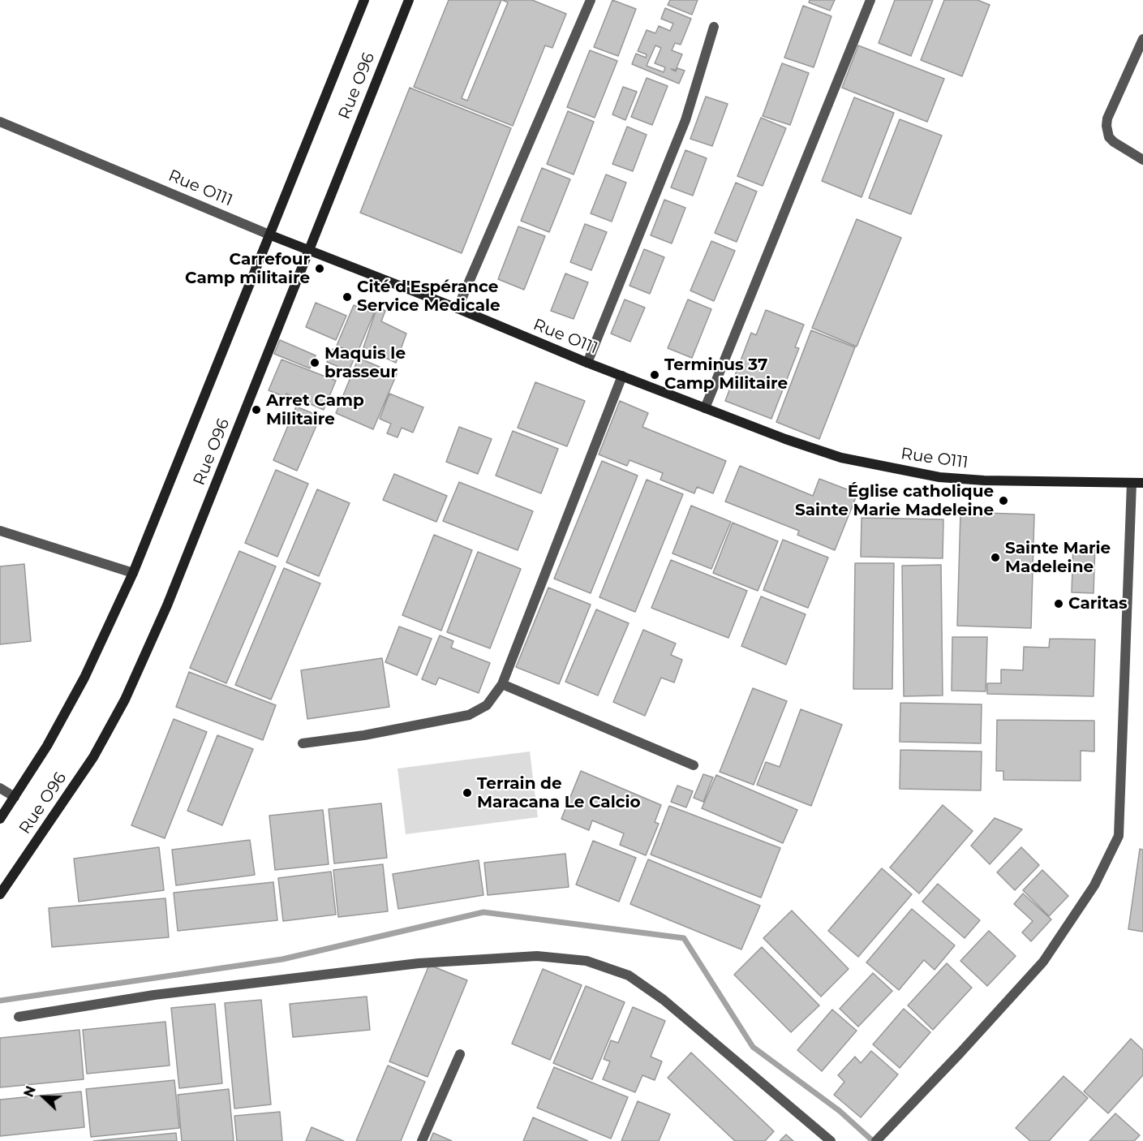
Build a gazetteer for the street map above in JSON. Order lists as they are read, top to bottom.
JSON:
{
  "streets": {
    "main road": ["Rue O96", "Rue O111"]
  },
  "crossings": [
    ["Rue O96", "Rue O111"]
  ],
  "places": [
    "Carrefour Camp militaire",
    "Cité d'Espérance Service Medicale",
    "Maquis le brasseur",
    "Terminus 37 Camp Militaire",
    "Arret Camp Militaire",
    "Église catholique Sainte Marie Madeleine",
    "Sainte Marie Madeleine",
    "Caritas",
    "Terrain de Maracana Le Calcio"
  ],
  "north": "left"
}
